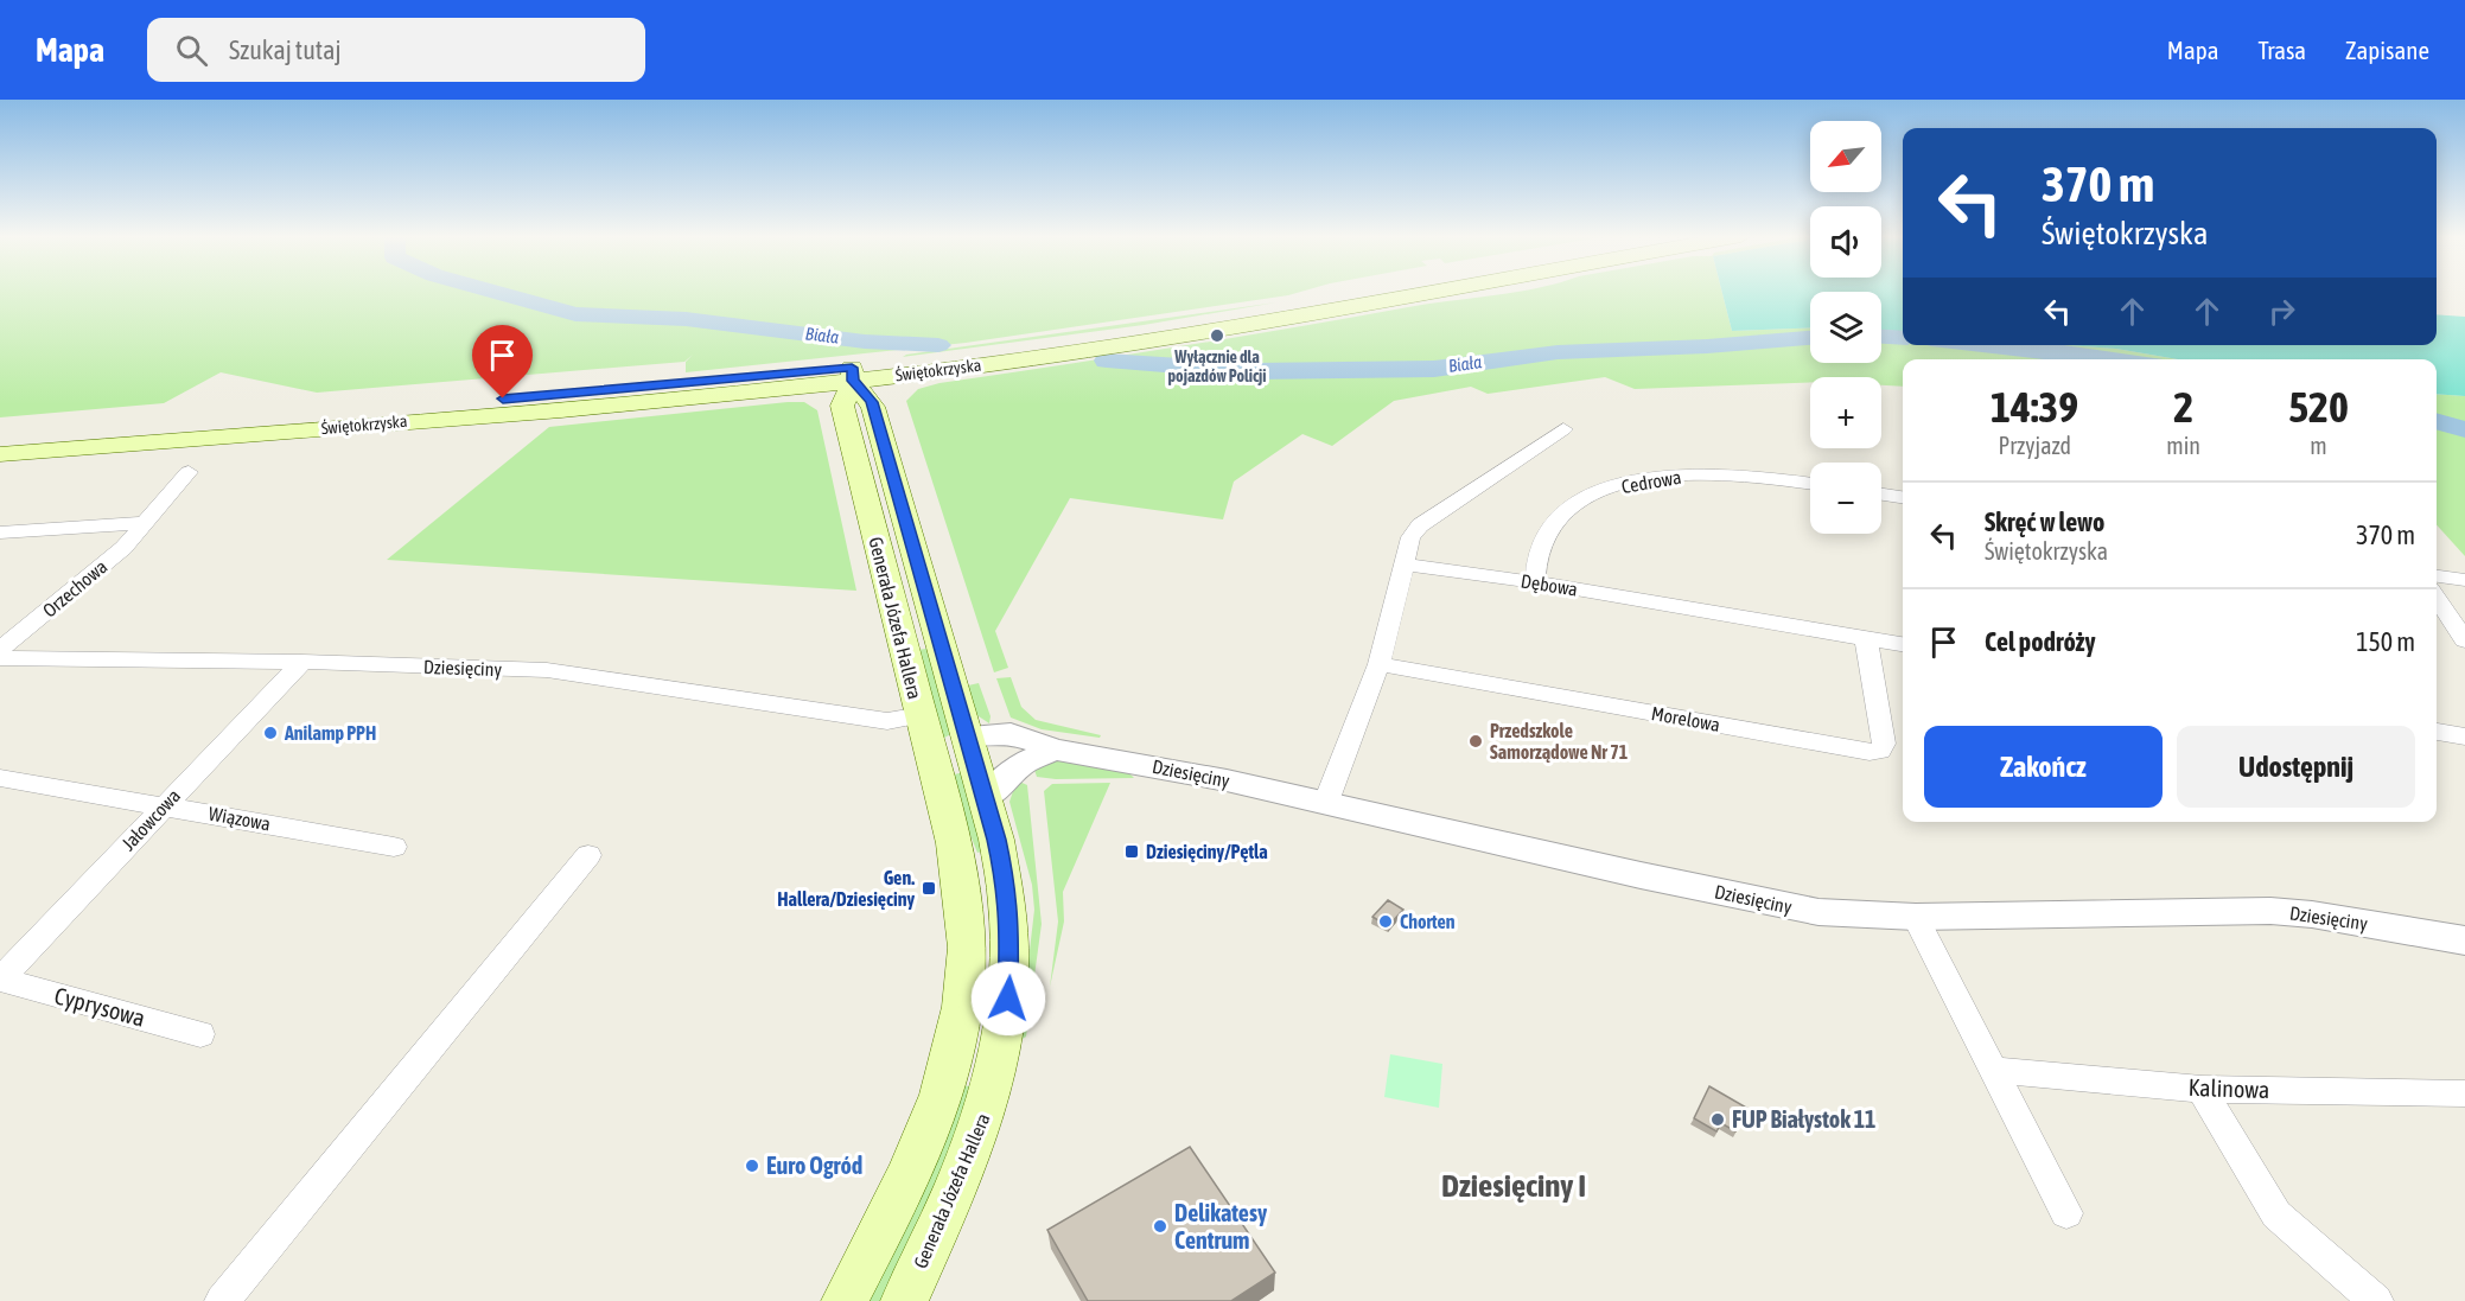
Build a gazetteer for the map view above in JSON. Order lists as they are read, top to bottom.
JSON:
{
  "streets": {
    "main road": ["Świętokrzyska", "Generała Józefa Hallera"],
    "street": [
      "Cedrowa",
      "Dębowa",
      "Orzechowa",
      "Dziesięciny",
      "Morelowa",
      "Wiązowa",
      "Jałowcowa",
      "Cyprysowa",
      "Kalinowa"
    ]
  },
  "crossings": [
    ["Świętokrzyska", "Generała Józefa Hallera"],
    ["Cedrowa", "Dębowa"],
    ["Dębowa", "Morelowa"],
    ["Generała Józefa Hallera", "Dziesięciny"],
    ["Dziesięciny", "Jałowcowa"],
    ["Wiązowa", "Jałowcowa"],
    ["Jałowcowa", "Cyprysowa"]
  ],
  "districts": ["Dziesięciny I"],
  "water": ["Biała"],
  "places": {
    "other": [
      "Wyłącznie dla pojazdów Policji",
      "Anilamp PPH",
      "Przedszkole Samorządowe Nr 71",
      "Chorten",
      "FUP Białystok 11",
      "Euro Ogród",
      "Delikatesy Centrum"
    ],
    "transit": ["Dziesięciny/Pętla", "Gen. Hallera/Dziesięciny"]
  },
  "north": "bottom left",
  "page": {
    "header": "Mapa",
    "search": "Szukaj tutaj",
    "nav": ["Mapa", "Trasa", "Zapisane"],
    "map_buttons": ["+", "−"],
    "turn": ["370 m", "Świętokrzyska"],
    "eta": [
      "14:39",
      "Przyjazd",
      "2",
      "min",
      "520",
      "m"
    ],
    "list": [
      {
        "name": "Skręć w lewo",
        "note": "Świętokrzyska",
        "value": "370 m"
      },
      {
        "name": "Cel podróży",
        "value": "150 m"
      }
    ],
    "buttons": ["Zakończ", "Udostępnij"]
  }
}
